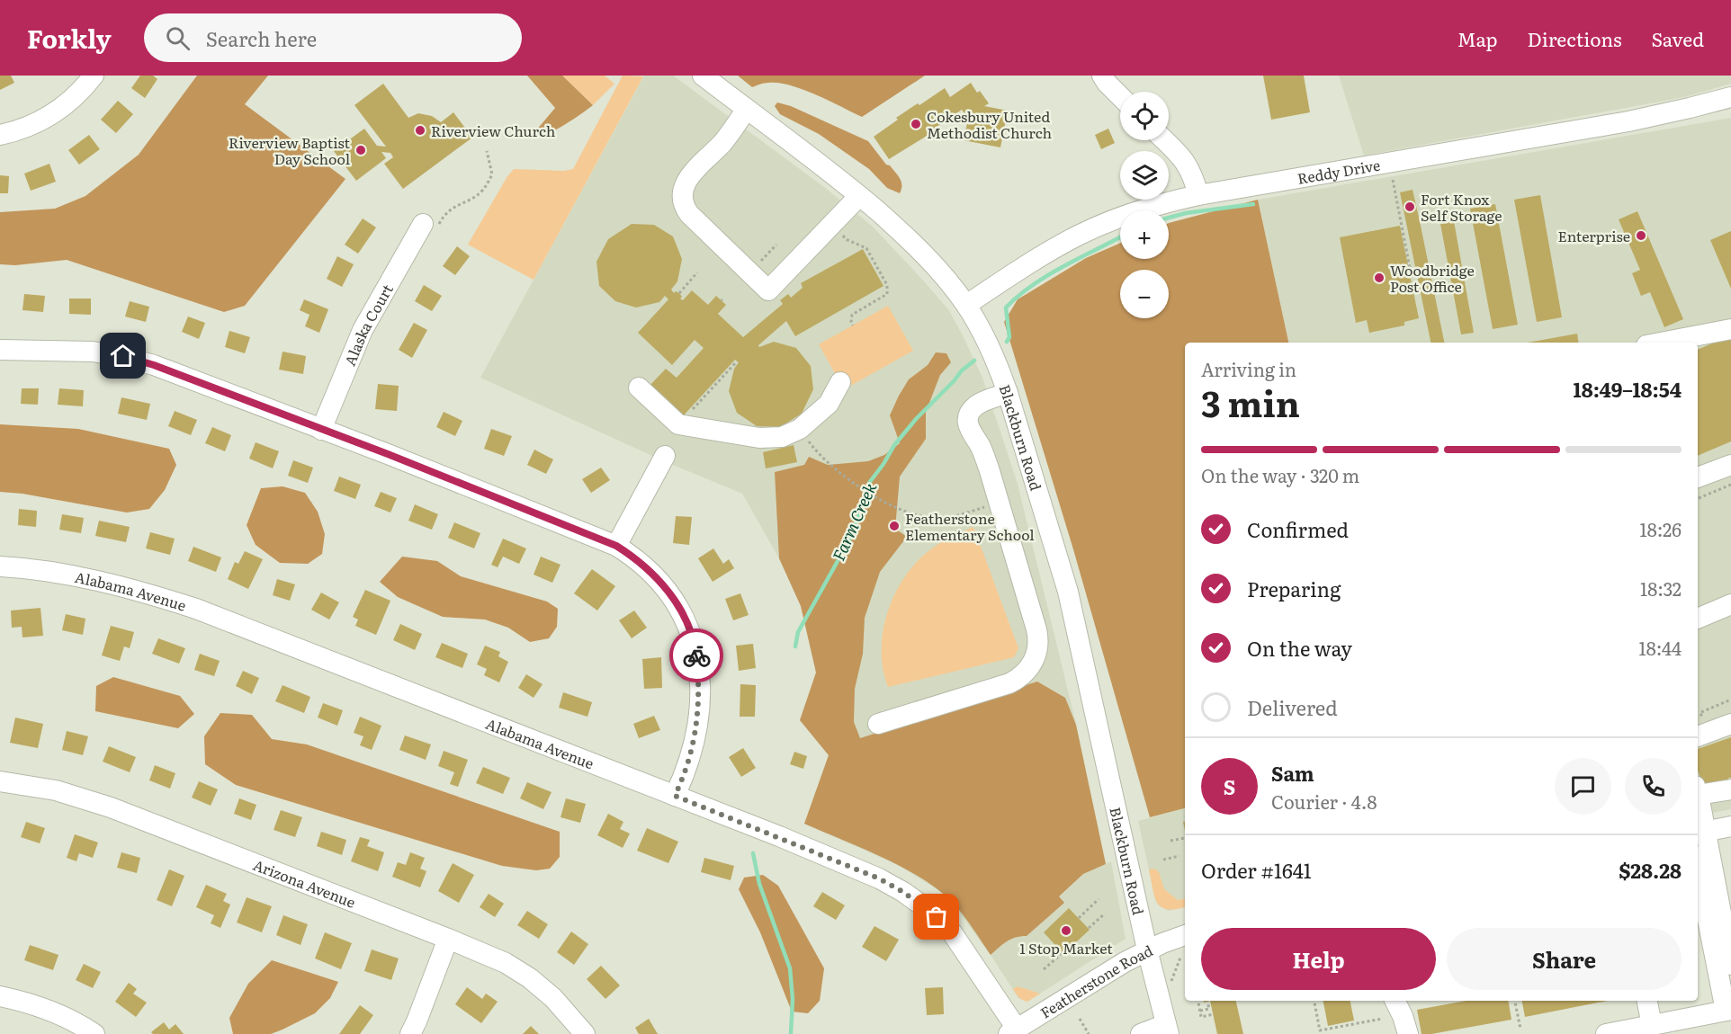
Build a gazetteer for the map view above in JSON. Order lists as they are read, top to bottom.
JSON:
{
  "streets": {
    "street": [
      "Reddy Drive",
      "Alaska Court",
      "Blackburn Road",
      "Alabama Avenue",
      "Arizona Avenue",
      "Featherstone Road"
    ]
  },
  "crossings": [
    ["Reddy Drive", "Blackburn Road"],
    ["Blackburn Road", "Featherstone Road"],
    ["Alabama Avenue", "Featherstone Road"]
  ],
  "water": ["Farm Creek"],
  "places": [
    "Cokesbury United Methodist Church",
    "Riverview Church",
    "Riverview Baptist Day School",
    "Fort Knox Self Storage",
    "Enterprise",
    "Woodbridge Post Office",
    "Featherstone Elementary School",
    "1 Stop Market"
  ],
  "page": {
    "header": "Forkly",
    "search": "Search here",
    "nav": ["Map", "Directions", "Saved"],
    "map_buttons": ["+", "−"],
    "heading": ["3 min", "Arriving in", "18:49–18:54"],
    "panel": [
      "Sam",
      "Courier · 4.8",
      "Order #1641",
      "$28.28"
    ],
    "bar": "On the way · 320 m",
    "list": [
      ["Confirmed", "18:26"],
      ["Preparing", "18:32"],
      ["On the way", "18:44"],
      "Delivered"
    ],
    "round": "S",
    "buttons": ["Help", "Share"]
  }
}
